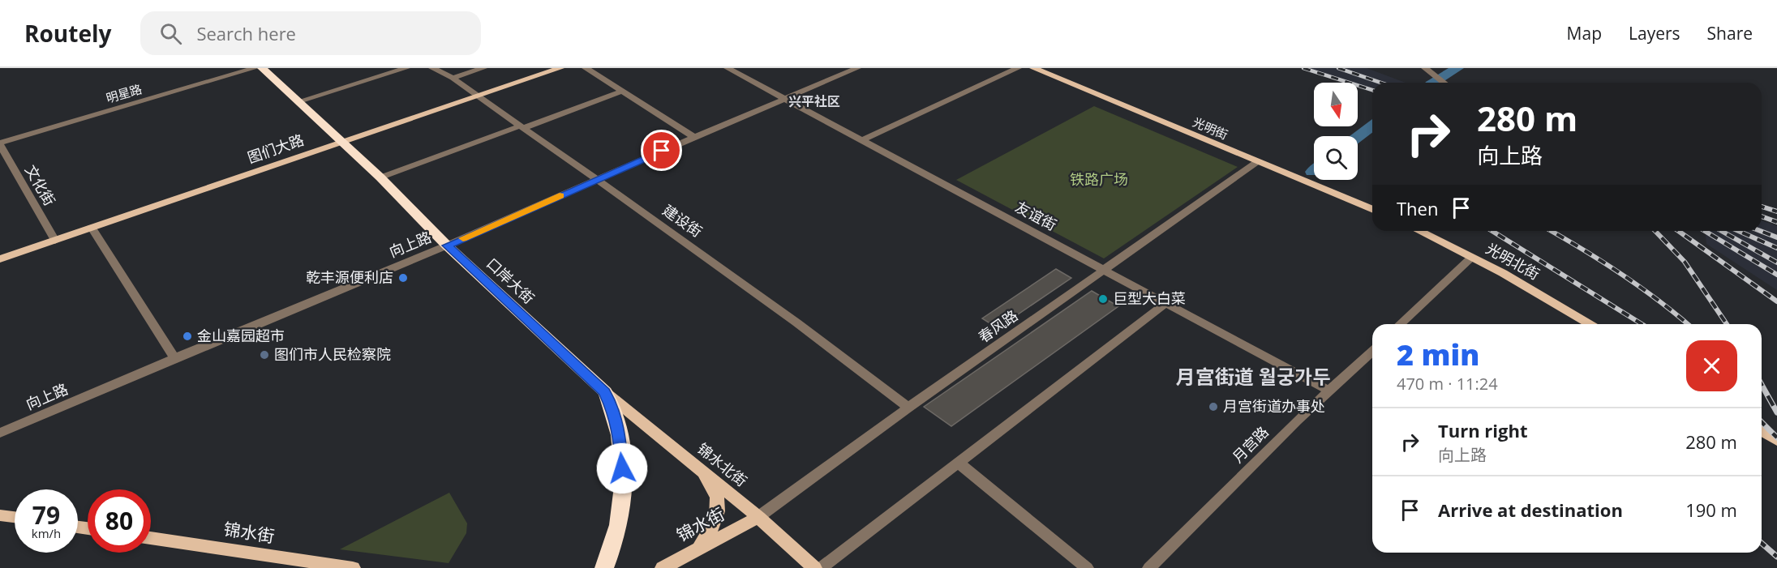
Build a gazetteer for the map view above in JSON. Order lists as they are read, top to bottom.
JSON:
{
  "streets": {
    "highway": ["口岸大街"],
    "main road": [
      "光明街",
      "图们大路",
      "光明北街",
      "锦水北街",
      "锦水街"
    ],
    "street": [
      "明星路",
      "文化街",
      "友谊街",
      "建设街",
      "向上路",
      "春风路",
      "月宫路"
    ]
  },
  "crossings": [
    ["明星路", "文化街"],
    ["光明街", "春风路"],
    ["图们大路", "文化街"],
    ["图们大路", "建设街"],
    ["图们大路", "口岸大街"],
    ["友谊街", "向上路"],
    ["友谊街", "春风路"],
    ["友谊街", "月宫路"],
    ["建设街", "向上路"],
    ["建设街", "春风路"],
    ["向上路", "口岸大街"],
    ["口岸大街", "锦水北街"],
    ["春风路", "锦水北街"],
    ["春风路", "锦水街"],
    ["锦水北街", "锦水街"]
  ],
  "districts": ["兴平社区", "月宫街道 월궁가두"],
  "parks": ["铁路广场"],
  "places": [
    "乾丰源便利店",
    "巨型大白菜",
    "金山嘉园超市",
    "图们市人民检察院",
    "月宫街道办事处"
  ],
  "north": "bottom",
  "page": {
    "header": "Routely",
    "search": "Search here",
    "nav": ["Map", "Layers", "Share"],
    "turn": ["280 m", "向上路"],
    "then": "Then",
    "heading": ["2 min", "470 m · 11:24"],
    "list": [
      {
        "name": "Turn right",
        "note": "向上路",
        "value": "280 m"
      },
      {
        "name": "Arrive at destination",
        "value": "190 m"
      }
    ],
    "speed": "79 km/h",
    "limit": "80"
  }
}
